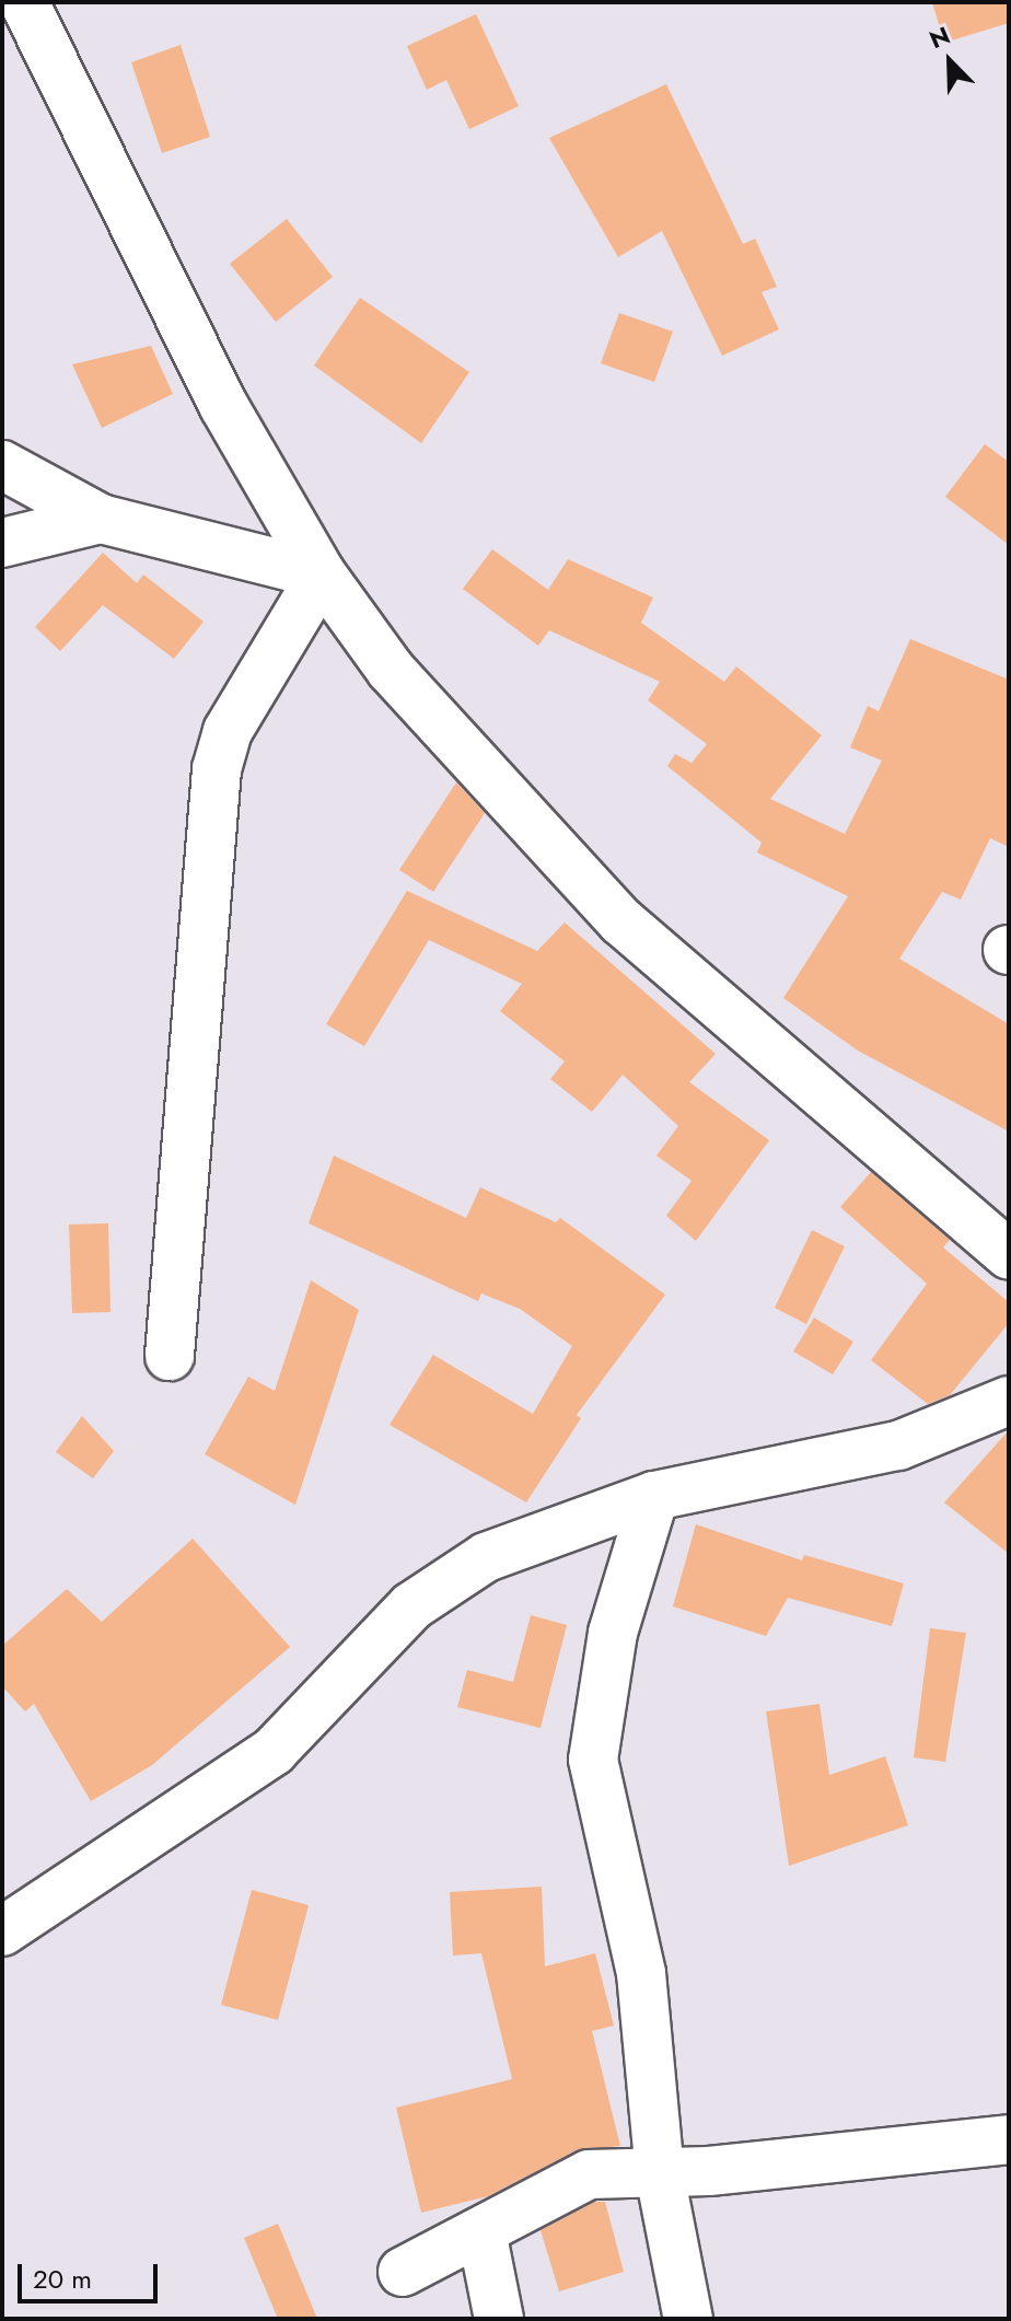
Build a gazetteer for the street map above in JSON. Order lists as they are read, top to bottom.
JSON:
{
  "scale_bar": "20 m",
  "north": "top left"
}
